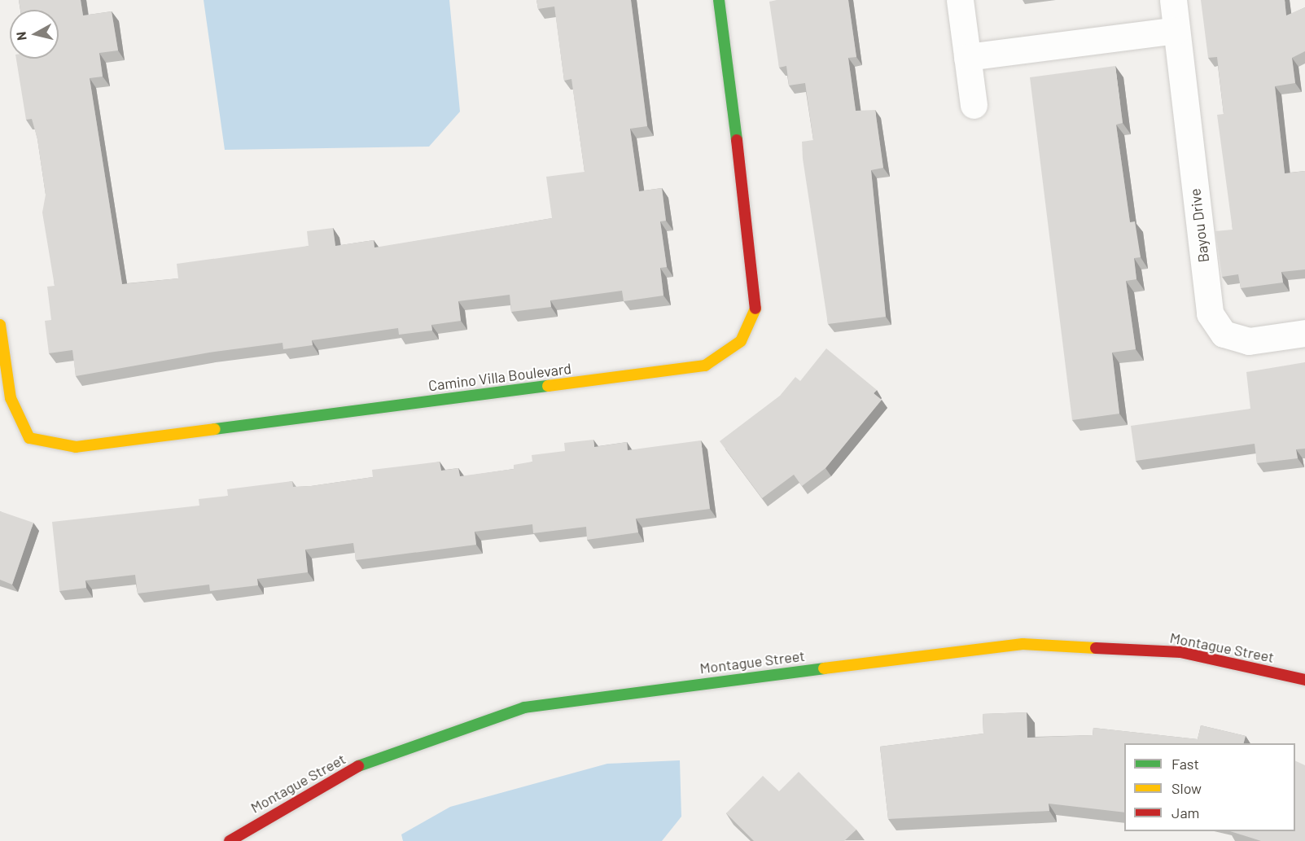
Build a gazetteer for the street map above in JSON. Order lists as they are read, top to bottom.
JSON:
{
  "streets": {
    "street": ["Bayou Drive", "Camino Villa Boulevard", "Montague Street"]
  },
  "legend": ["Fast", "Slow", "Jam"],
  "north": "left"
}
